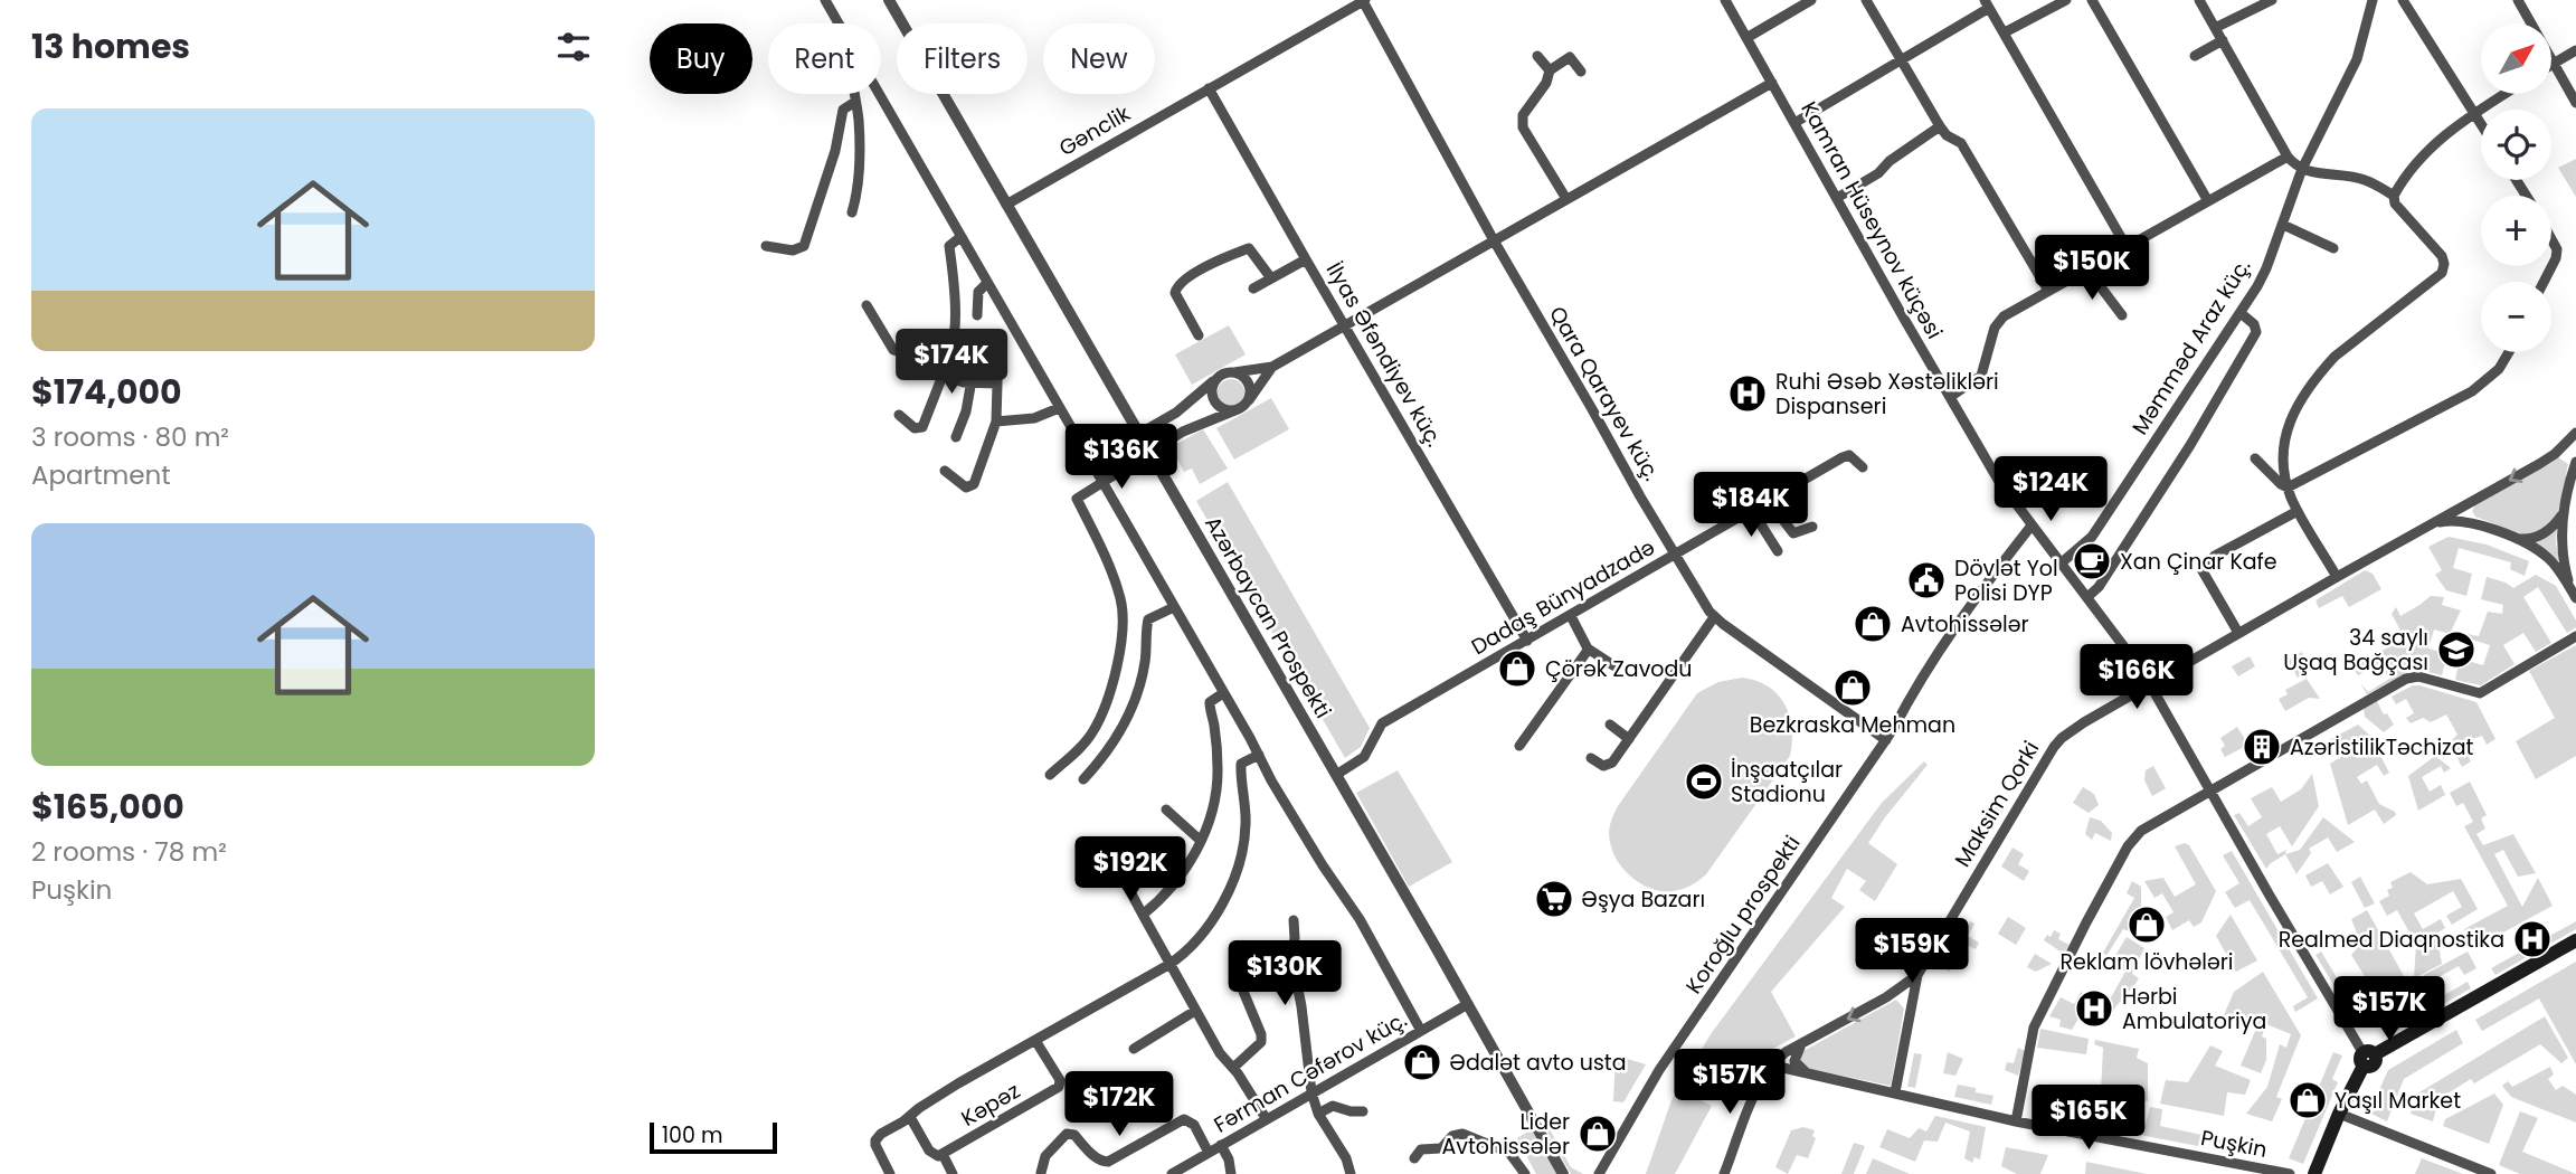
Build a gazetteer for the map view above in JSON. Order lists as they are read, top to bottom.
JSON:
{
  "streets": {
    "street": [
      "Gənclik",
      "Kamran Hüseynov küçəsi",
      "Məmməd Araz küç.",
      "İlyas Əfəndiyev küç.",
      "Qara Qarayev küç.",
      "Dadaş Bünyadzadə",
      "Azərbaycan Prospekti",
      "Maksim Qorki",
      "Koroğlu prospekti",
      "Fərman Cəfərov küç.",
      "Kəpəz",
      "Puşkin"
    ]
  },
  "crossings": [
    ["Gənclik", "İlyas Əfəndiyev küç."],
    ["Gənclik", "Qara Qarayev küç."],
    ["Gənclik", "Azərbaycan Prospekti"],
    ["Kamran Hüseynov küçəsi", "Məmməd Araz küç."],
    ["Kamran Hüseynov küçəsi", "Maksim Qorki"],
    ["Kamran Hüseynov küçəsi", "Koroğlu prospekti"],
    ["İlyas Əfəndiyev küç.", "Dadaş Bünyadzadə"],
    ["Qara Qarayev küç.", "Dadaş Bünyadzadə"],
    ["Qara Qarayev küç.", "Koroğlu prospekti"],
    ["Dadaş Bünyadzadə", "Azərbaycan Prospekti"],
    ["Azərbaycan Prospekti", "Fərman Cəfərov küç."]
  ],
  "places": {
    "hospital": ["Ruhi Əsəb Xəstəlikləri Dispanseri", "Realmed Diaqnostika", "Hərbi Ambulatoriya"],
    "cafe": ["Xan Çinar Kafe"],
    "public building": ["Dövlət Yol Polisi DYP"],
    "shop": [
      "Avtohissələr",
      "Çörək Zavodu",
      "Bezkraska Mehman",
      "Reklam lövhələri",
      "Ədalət avto usta",
      "Yaşıl Market",
      "Lider Avtohissələr"
    ],
    "school or university": ["34 saylı Uşaq Bağçası"],
    "building": ["AzərİstilikTəchizat"],
    "sports": ["İnşaatçılar Stadionu"],
    "supermarket": ["Əşya Bazarı"]
  },
  "scale_bar": "100 m",
  "north": "top right",
  "page": {
    "heading": "13 homes",
    "map_buttons": ["+", "−"],
    "chip": [
      "Buy",
      "Rent",
      "Filters",
      "New"
    ],
    "list": [
      {
        "name": "$174,000",
        "note": "3 rooms · 80 m² · Apartment"
      },
      {
        "name": "$165,000",
        "note": "2 rooms · 78 m² · Puşkin"
      }
    ],
    "price": [
      "$150K",
      "$174K",
      "$136K",
      "$124K",
      "$184K",
      "$166K",
      "$192K",
      "$159K",
      "$130K",
      "$157K",
      "$157K",
      "$172K",
      "$165K"
    ],
    "scale": "100 m"
  }
}
